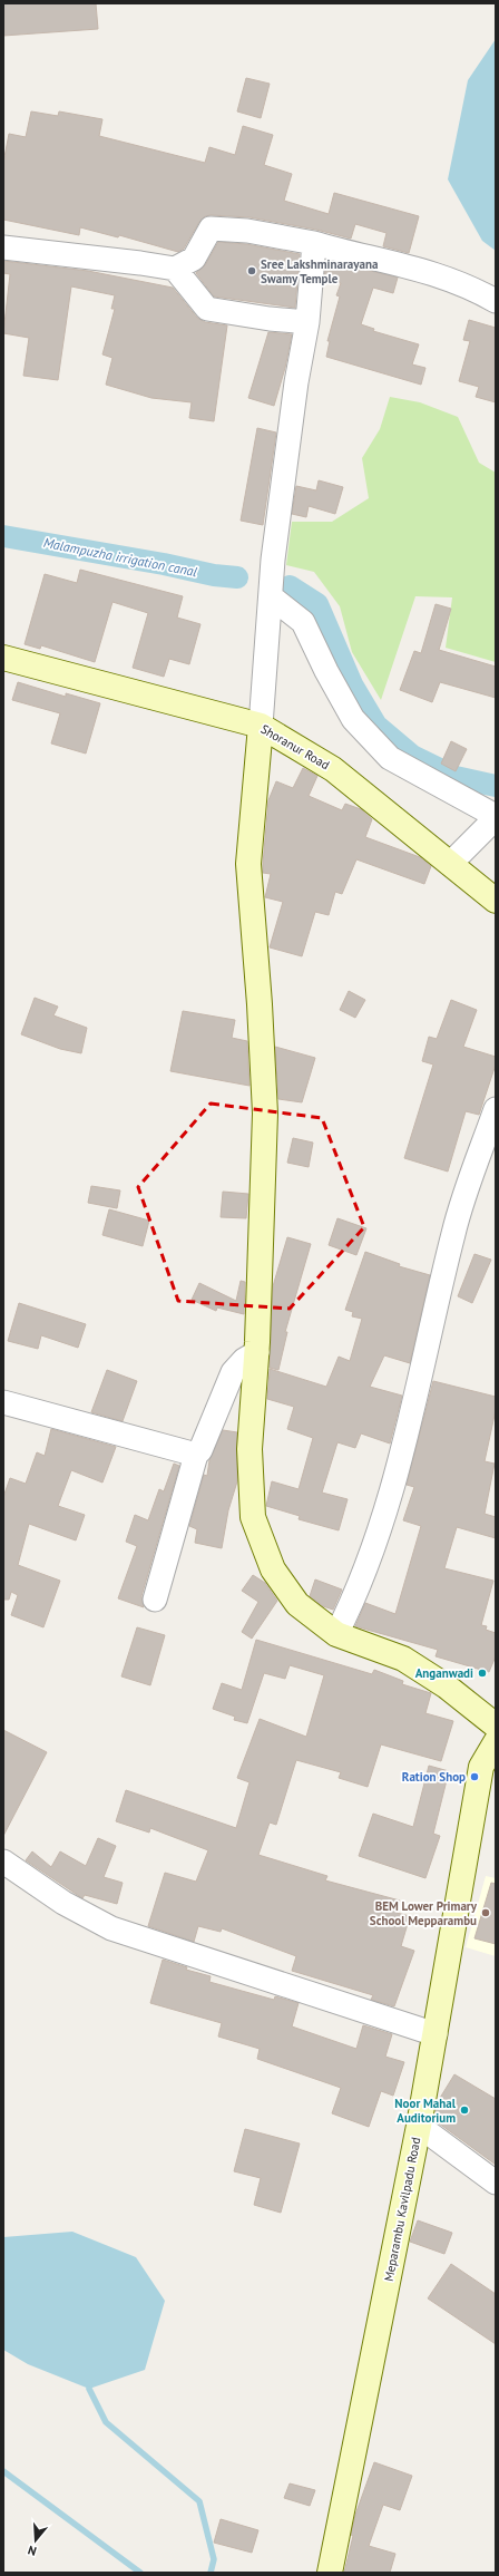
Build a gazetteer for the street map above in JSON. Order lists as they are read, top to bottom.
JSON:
{
  "streets": {
    "main road": ["Shoranur Road", "Meparambu Kavilpadu Road"]
  },
  "water": ["Malampuzha irrigation canal"],
  "places": [
    "Sree Lakshminarayana Swamy Temple",
    "Anganwadi",
    "Ration Shop",
    "BEM Lower Primary School Mepparambu",
    "Noor Mahal Auditorium"
  ],
  "north": "bottom"
}
